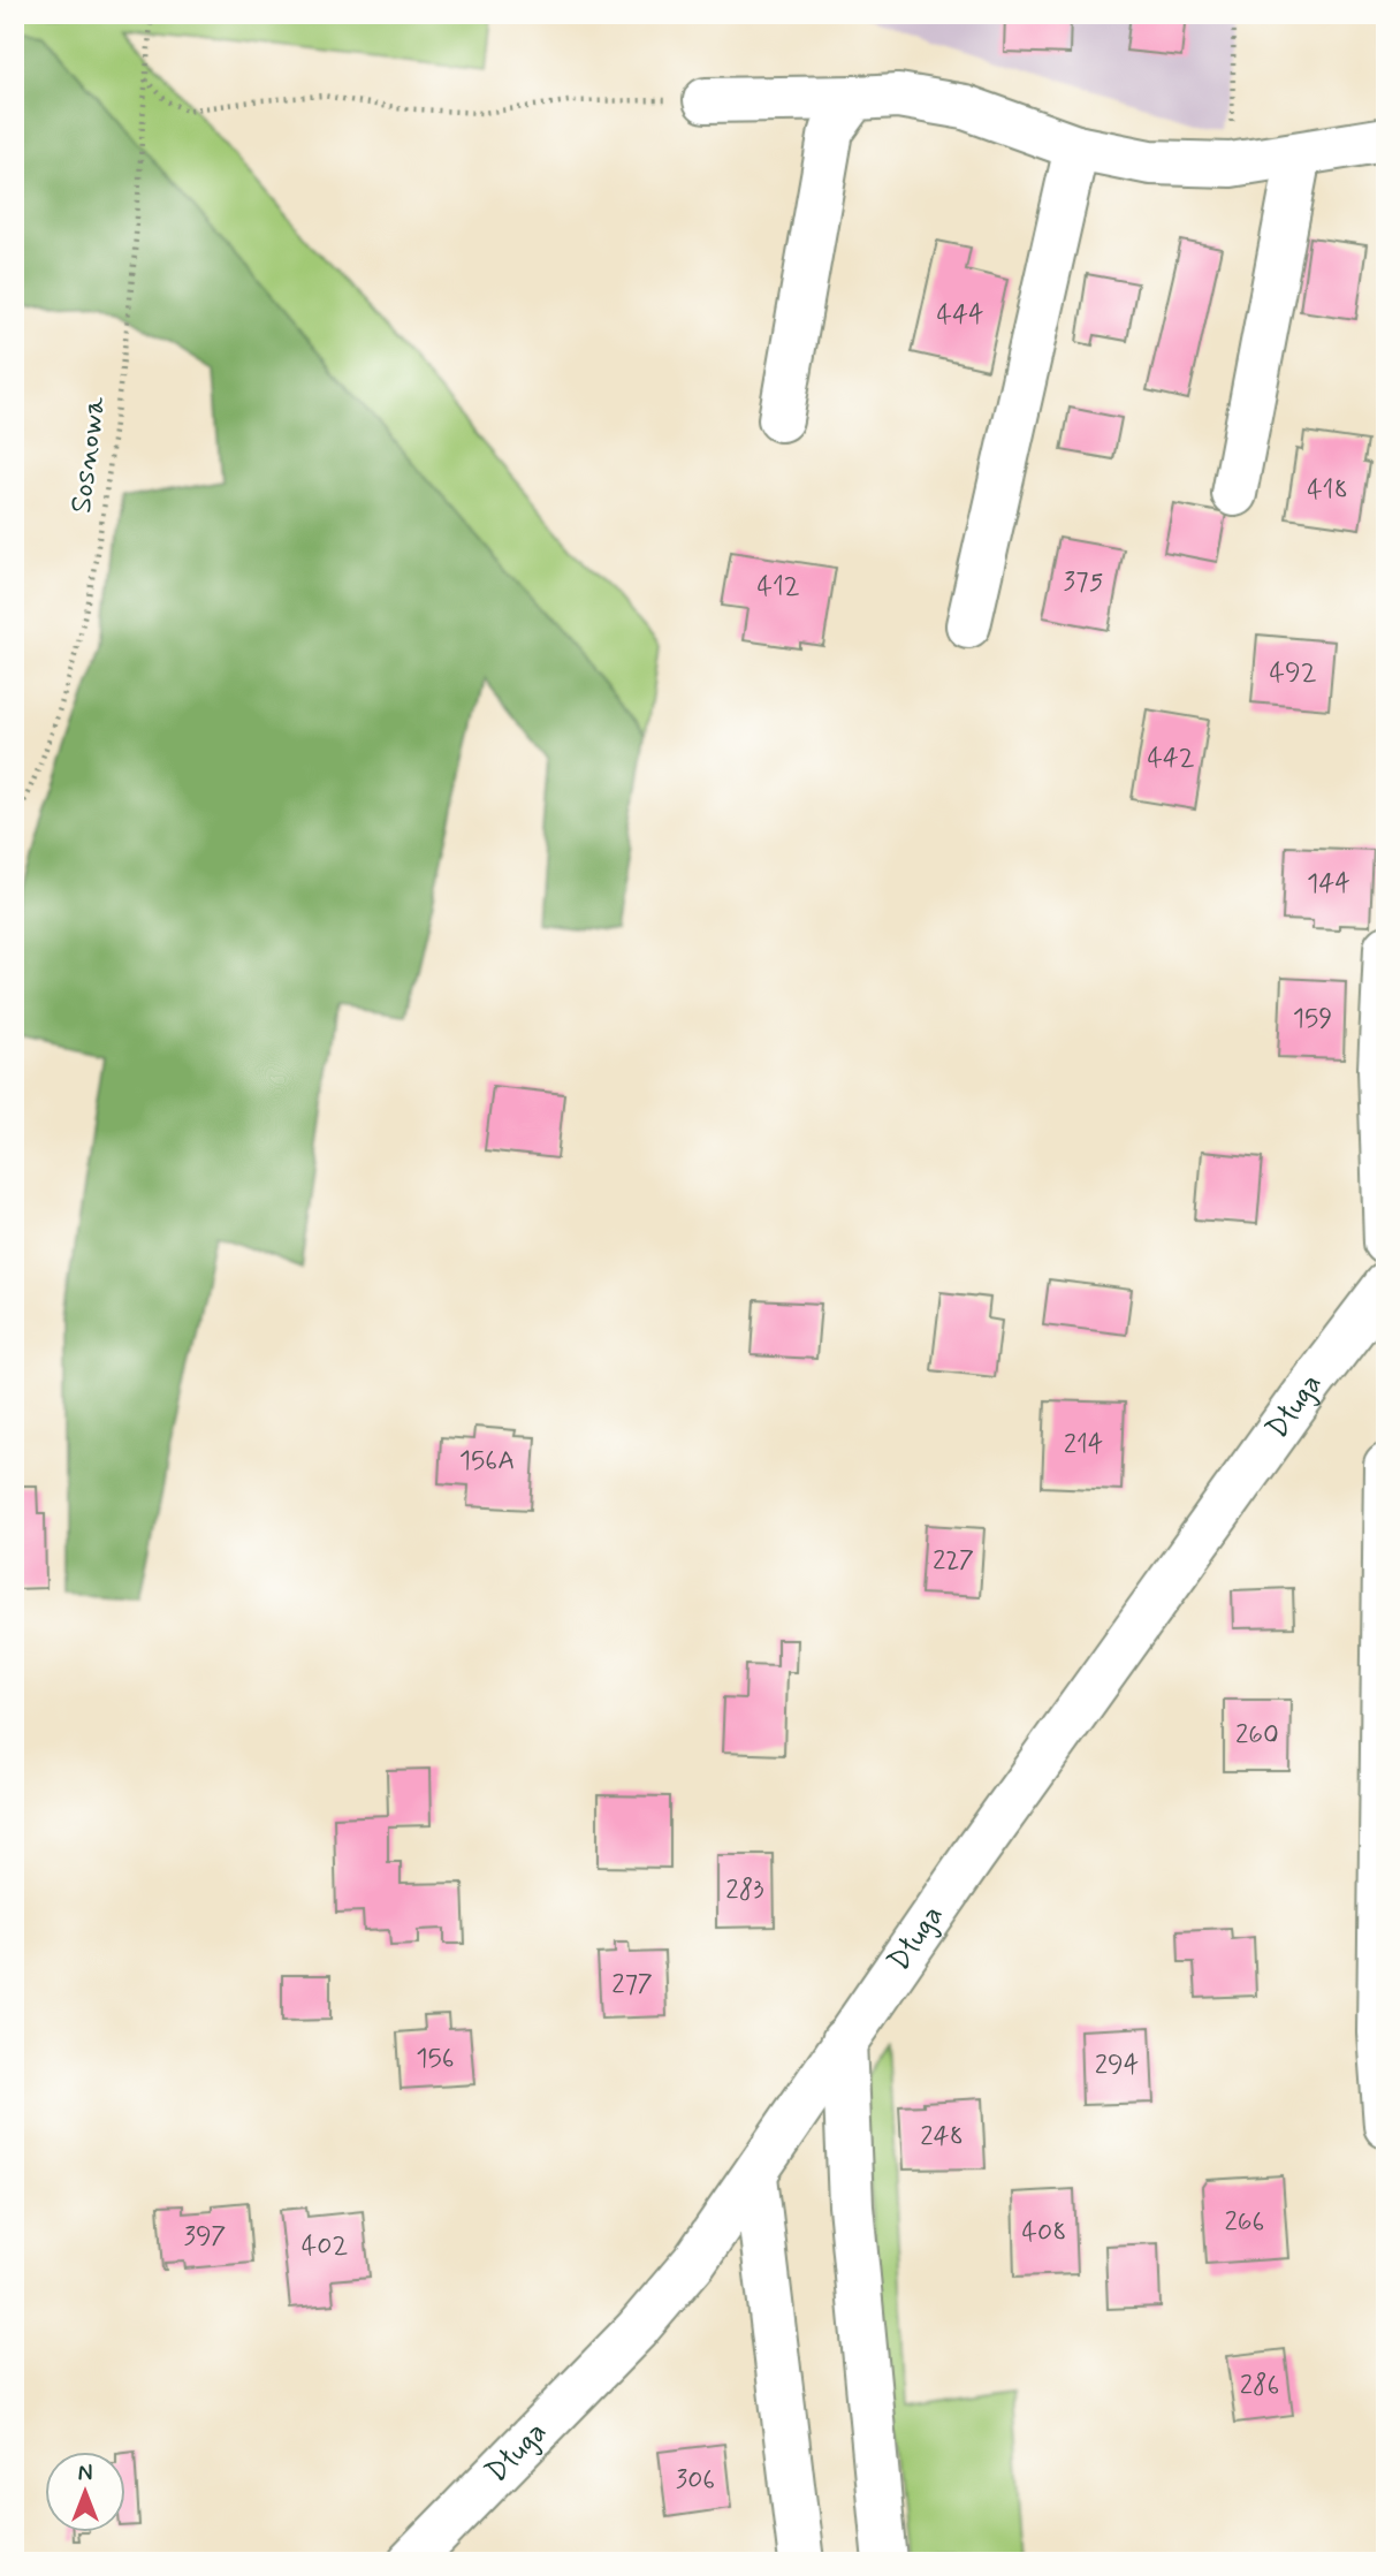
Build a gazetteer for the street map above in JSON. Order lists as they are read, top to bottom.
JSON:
{
  "streets": {
    "street": ["Długa"],
    "path": ["Sosnowa"]
  },
  "house_numbers": [
    "444",
    "418",
    "375",
    "412",
    "492",
    "442",
    "144",
    "159",
    "214",
    "156A",
    "227",
    "260",
    "283",
    "277",
    "156",
    "294",
    "248",
    "266",
    "408",
    "397",
    "402",
    "286",
    "306"
  ],
  "north": "top"
}
